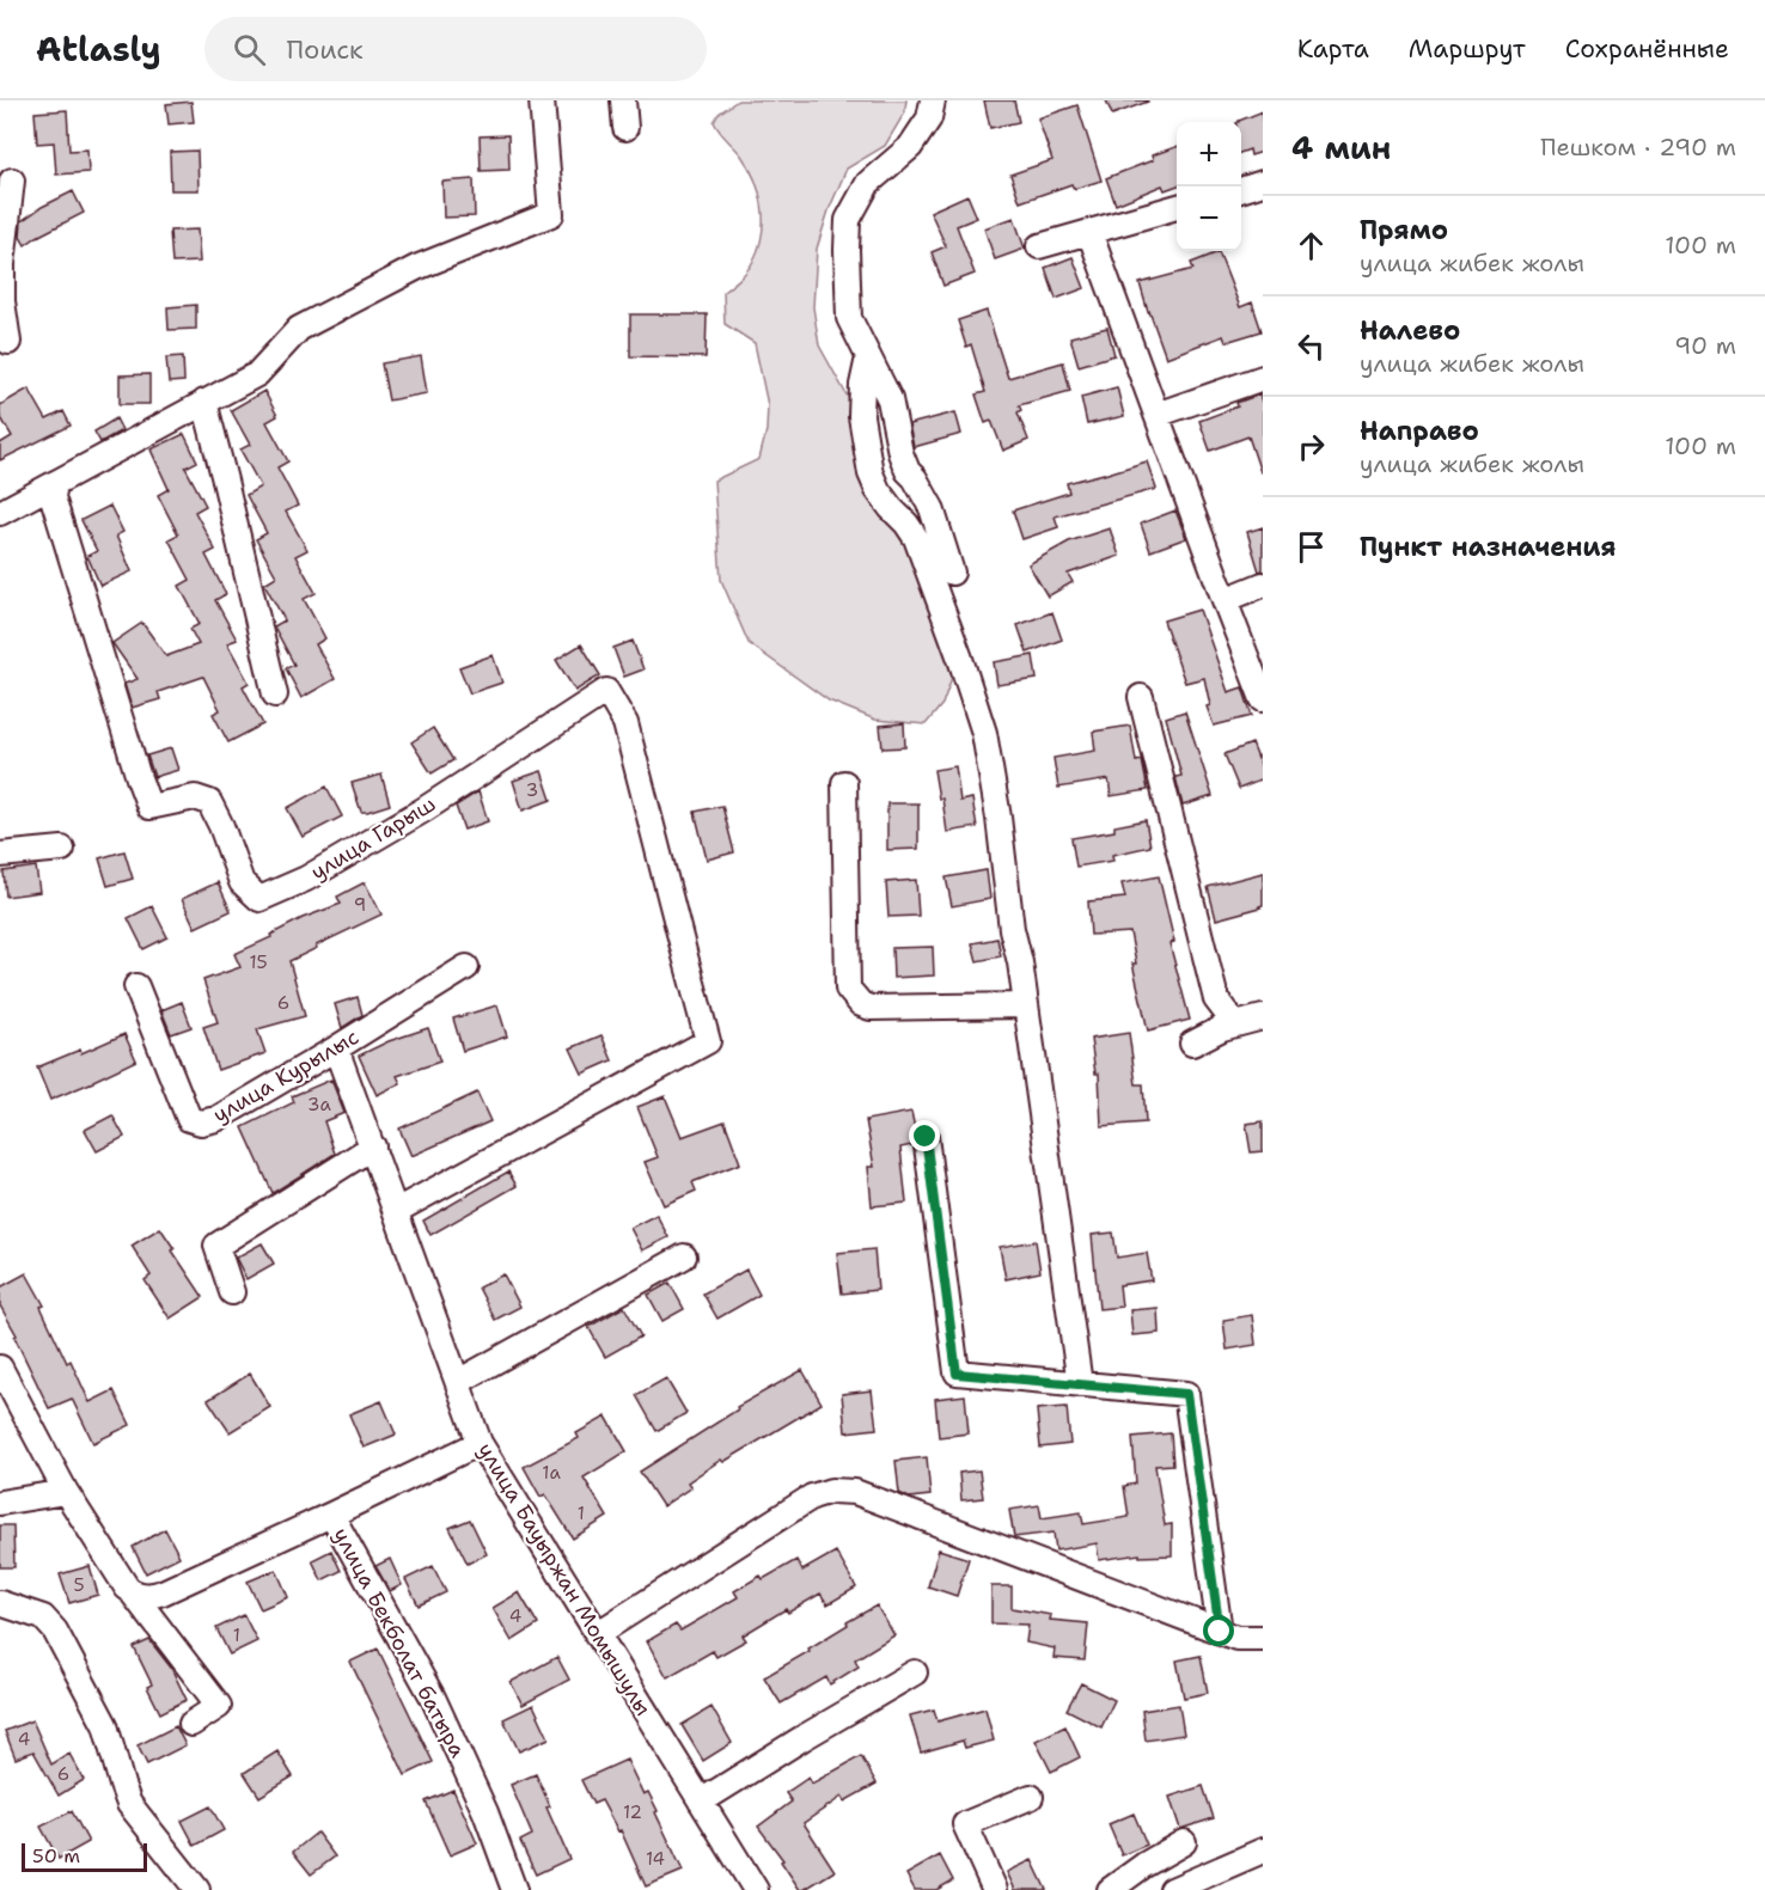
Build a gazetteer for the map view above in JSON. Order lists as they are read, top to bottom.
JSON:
{
  "streets": {
    "street": [
      "улица Гарыш",
      "улица Курылыс",
      "улица Бауыржан Момышулы",
      "улица Бекболат батыра"
    ]
  },
  "crossings": [
    ["улица Гарыш", "улица Бауыржан Момышулы"],
    ["улица Курылыс", "улица Бауыржан Момышулы"]
  ],
  "house_numbers": [
    "3",
    "9",
    "15",
    "6",
    "3а",
    "1а",
    "1",
    "5",
    "4",
    "1",
    "4",
    "6",
    "12",
    "14"
  ],
  "scale_bar": "50 m",
  "page": {
    "header": "Atlasly",
    "search": "Поиск",
    "nav": ["Карта", "Маршрут", "Сохранённые"],
    "heading": ["4 мин", "Пешком · 290 m"],
    "map_buttons": ["+", "−"],
    "list": [
      ["Прямо", "улица жибек жолы", "100 m"],
      ["Налево", "улица жибек жолы", "90 m"],
      ["Направо", "улица жибек жолы", "100 m"],
      "Пункт назначения"
    ],
    "scale": "50 m"
  }
}
